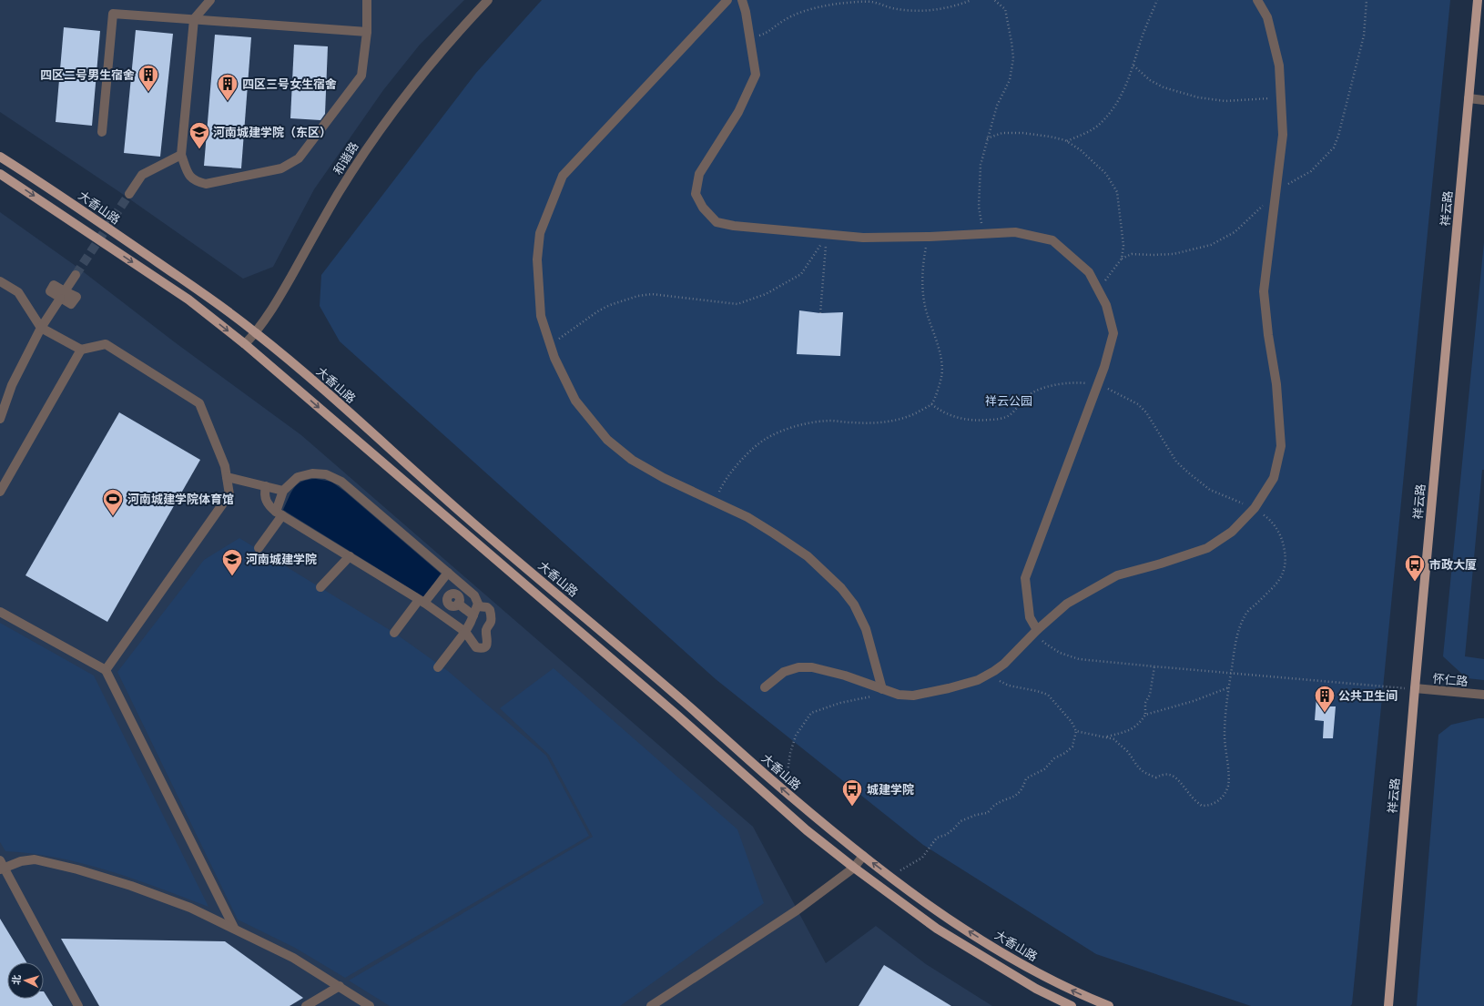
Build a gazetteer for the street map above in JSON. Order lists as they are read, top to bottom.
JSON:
{
  "streets": {
    "main road": ["大香山路", "祥云路"],
    "street": ["和谐路", "怀仁路"]
  },
  "crossings": [
    ["和谐路", "大香山路"],
    ["祥云路", "怀仁路"]
  ],
  "parks": ["祥云公园"],
  "places": {
    "building": ["四区二号男生宿舍", "四区三号女生宿舍", "公共卫生间"],
    "school or university": ["河南城建学院（东区）", "河南城建学院"],
    "sports": ["河南城建学院体育馆"],
    "bus stop": ["市政大厦", "城建学院"]
  },
  "north": "left"
}
